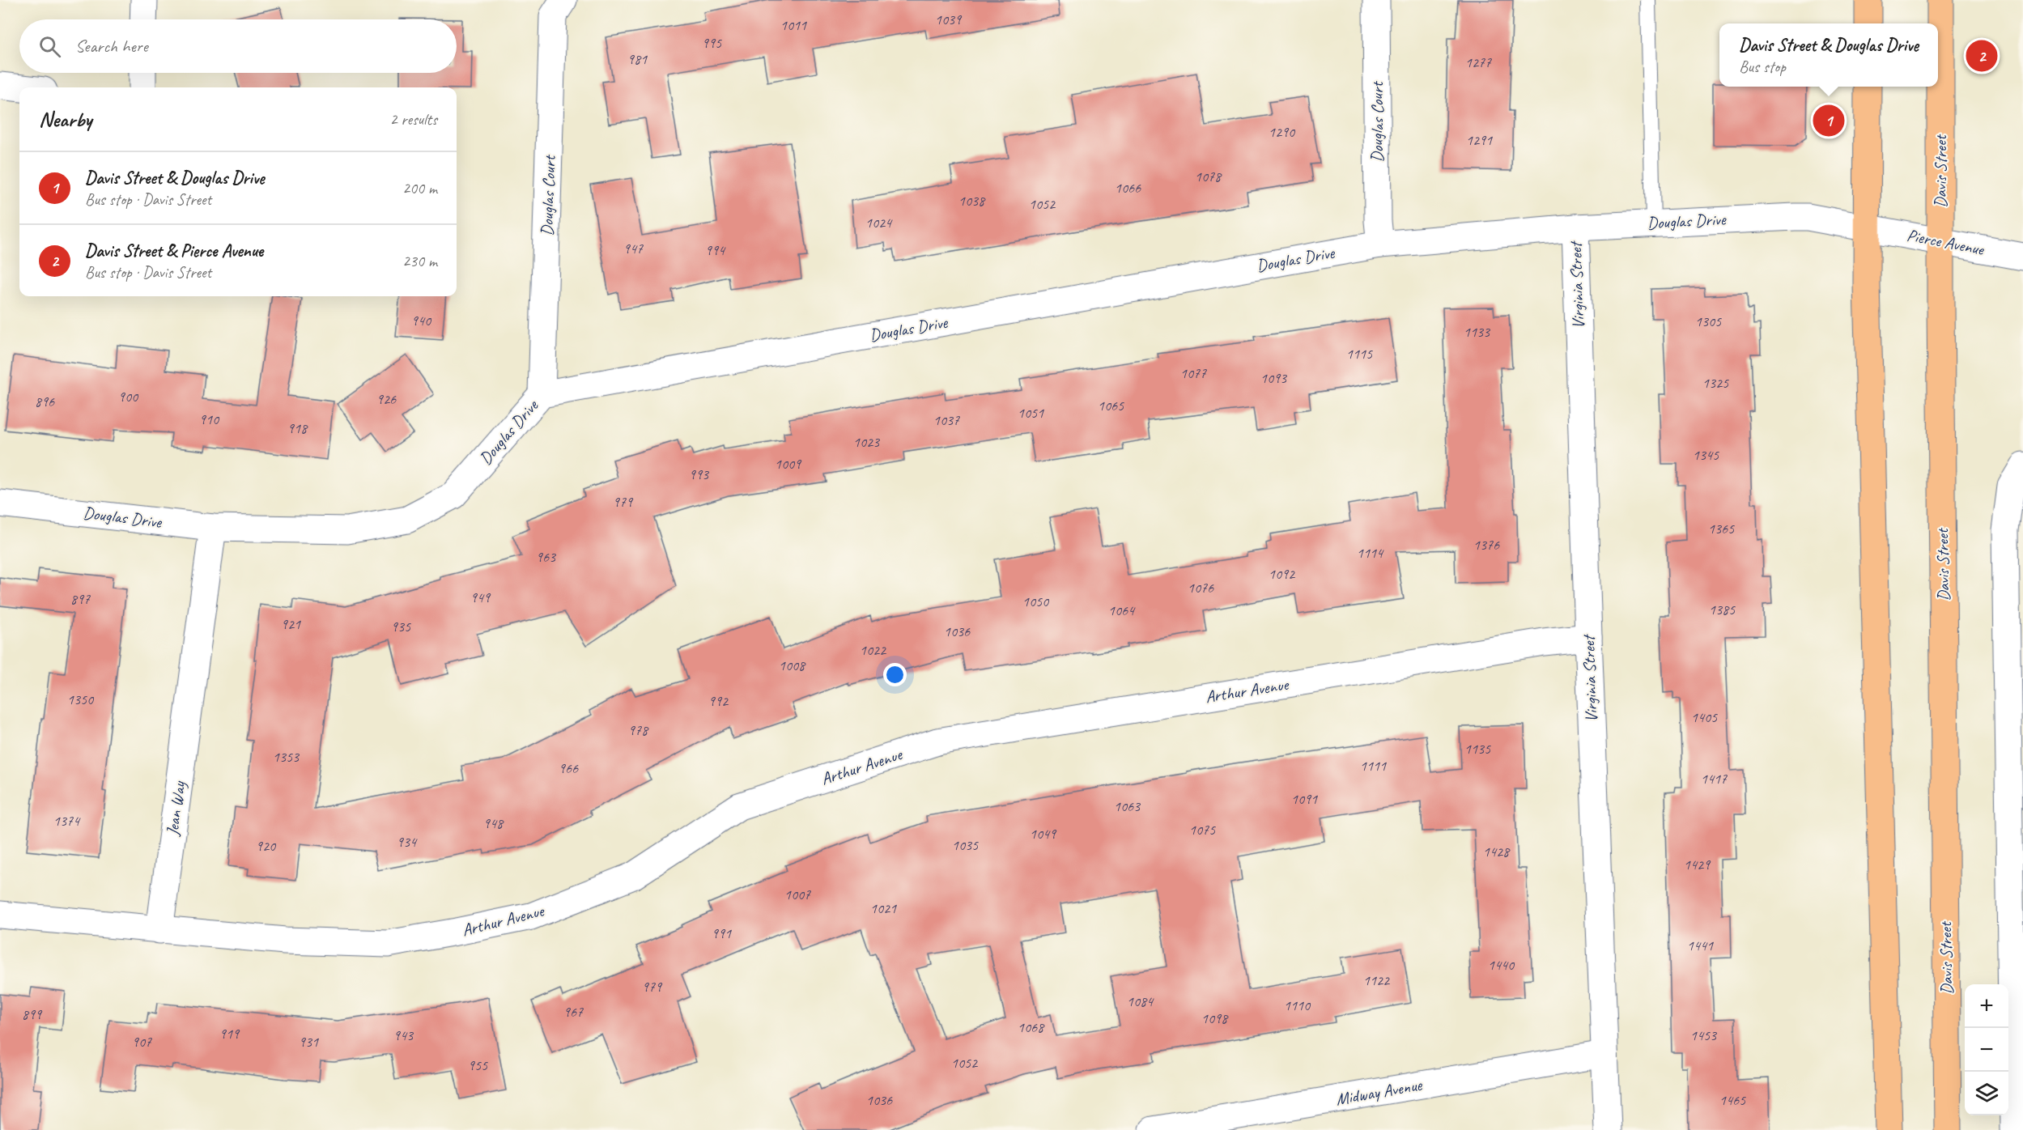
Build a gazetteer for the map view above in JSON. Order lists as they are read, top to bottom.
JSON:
{
  "streets": {
    "main road": ["Davis Street"],
    "street": [
      "Douglas Court",
      "Douglas Drive",
      "Pierce Avenue",
      "Virginia Street",
      "Arthur Avenue",
      "Jean Way",
      "Midway Avenue"
    ]
  },
  "crossings": [
    ["Douglas Court", "Douglas Drive"],
    ["Davis Street", "Pierce Avenue"],
    ["Douglas Drive", "Pierce Avenue"],
    ["Douglas Drive", "Virginia Street"],
    ["Douglas Drive", "Jean Way"],
    ["Virginia Street", "Arthur Avenue"],
    ["Virginia Street", "Midway Avenue"],
    ["Arthur Avenue", "Jean Way"]
  ],
  "house_numbers": [
    "1039",
    "1011",
    "995",
    "981",
    "1277",
    "1290",
    "1291",
    "1078",
    "1066",
    "1038",
    "1052",
    "1024",
    "947",
    "994",
    "940",
    "1305",
    "1133",
    "1115",
    "1077",
    "1093",
    "1325",
    "900",
    "926",
    "896",
    "1065",
    "1051",
    "910",
    "1037",
    "918",
    "1023",
    "1345",
    "1009",
    "993",
    "979",
    "1365",
    "1376",
    "1114",
    "963",
    "1092",
    "1076",
    "949",
    "897",
    "1050",
    "1385",
    "1064",
    "921",
    "935",
    "1036",
    "1022",
    "1008",
    "1350",
    "992",
    "1405",
    "978",
    "1135",
    "1353",
    "1111",
    "966",
    "1417",
    "1091",
    "1063",
    "1374",
    "948",
    "1075",
    "1049",
    "934",
    "1035",
    "920",
    "1428",
    "1429",
    "1007",
    "1021",
    "991",
    "1441",
    "1440",
    "1122",
    "979",
    "1084",
    "1110",
    "967",
    "899",
    "1098",
    "1068",
    "919",
    "943",
    "1453",
    "907",
    "931",
    "1052",
    "955",
    "1036",
    "1465"
  ],
  "page": {
    "search": "Search here",
    "popup": ["Davis Street & Douglas Drive", "Bus stop"],
    "pins": ["2", "1"],
    "heading": ["Nearby", "2 results"],
    "list": [
      {
        "mark": "1",
        "name": "Davis Street & Douglas Drive",
        "note": "Bus stop · Davis Street",
        "value": "200 m"
      },
      {
        "mark": "2",
        "name": "Davis Street & Pierce Avenue",
        "note": "Bus stop · Davis Street",
        "value": "230 m"
      }
    ],
    "map_buttons": ["+", "−"]
  }
}
